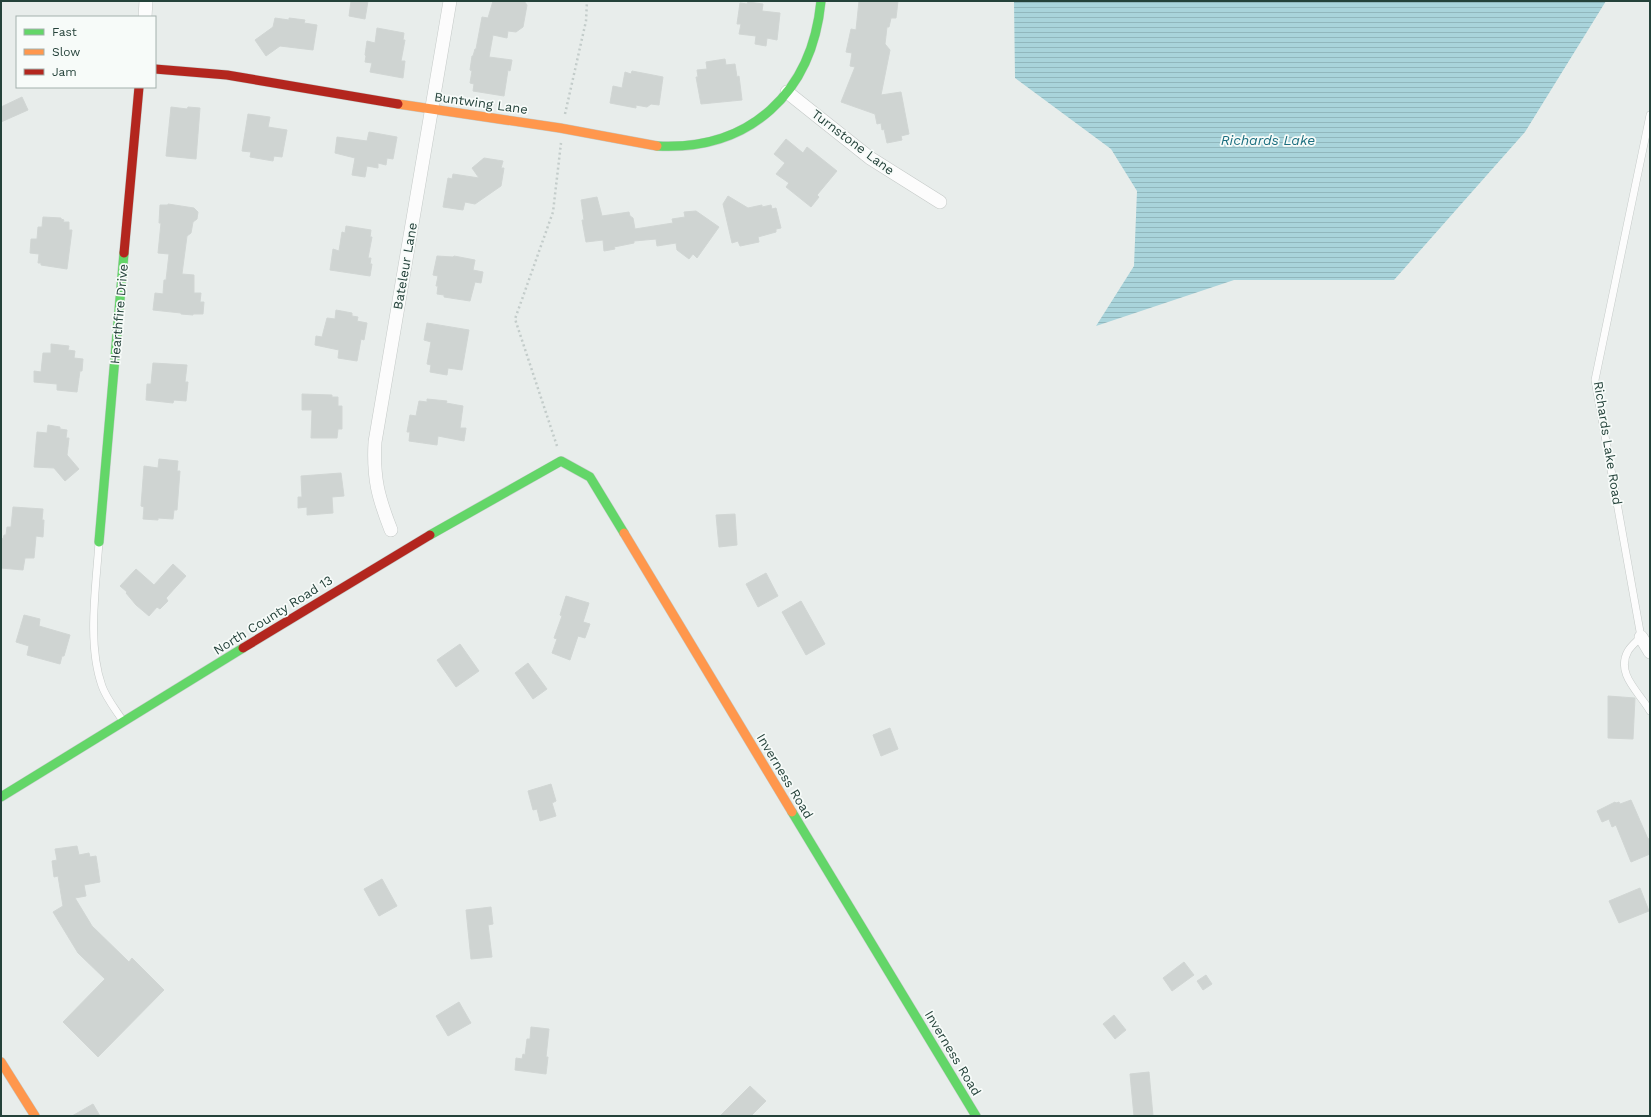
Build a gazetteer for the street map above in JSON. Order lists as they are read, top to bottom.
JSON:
{
  "streets": {
    "street": [
      "Buntwing Lane",
      "Turnstone Lane",
      "Bateleur Lane",
      "Hearthfire Drive",
      "Richards Lake Road",
      "North County Road 13",
      "Inverness Road"
    ]
  },
  "crossings": [
    ["Buntwing Lane", "Turnstone Lane"],
    ["Buntwing Lane", "Bateleur Lane"],
    ["North County Road 13", "Inverness Road"]
  ],
  "water": ["Richards Lake"],
  "legend": ["Fast", "Slow", "Jam"]
}
